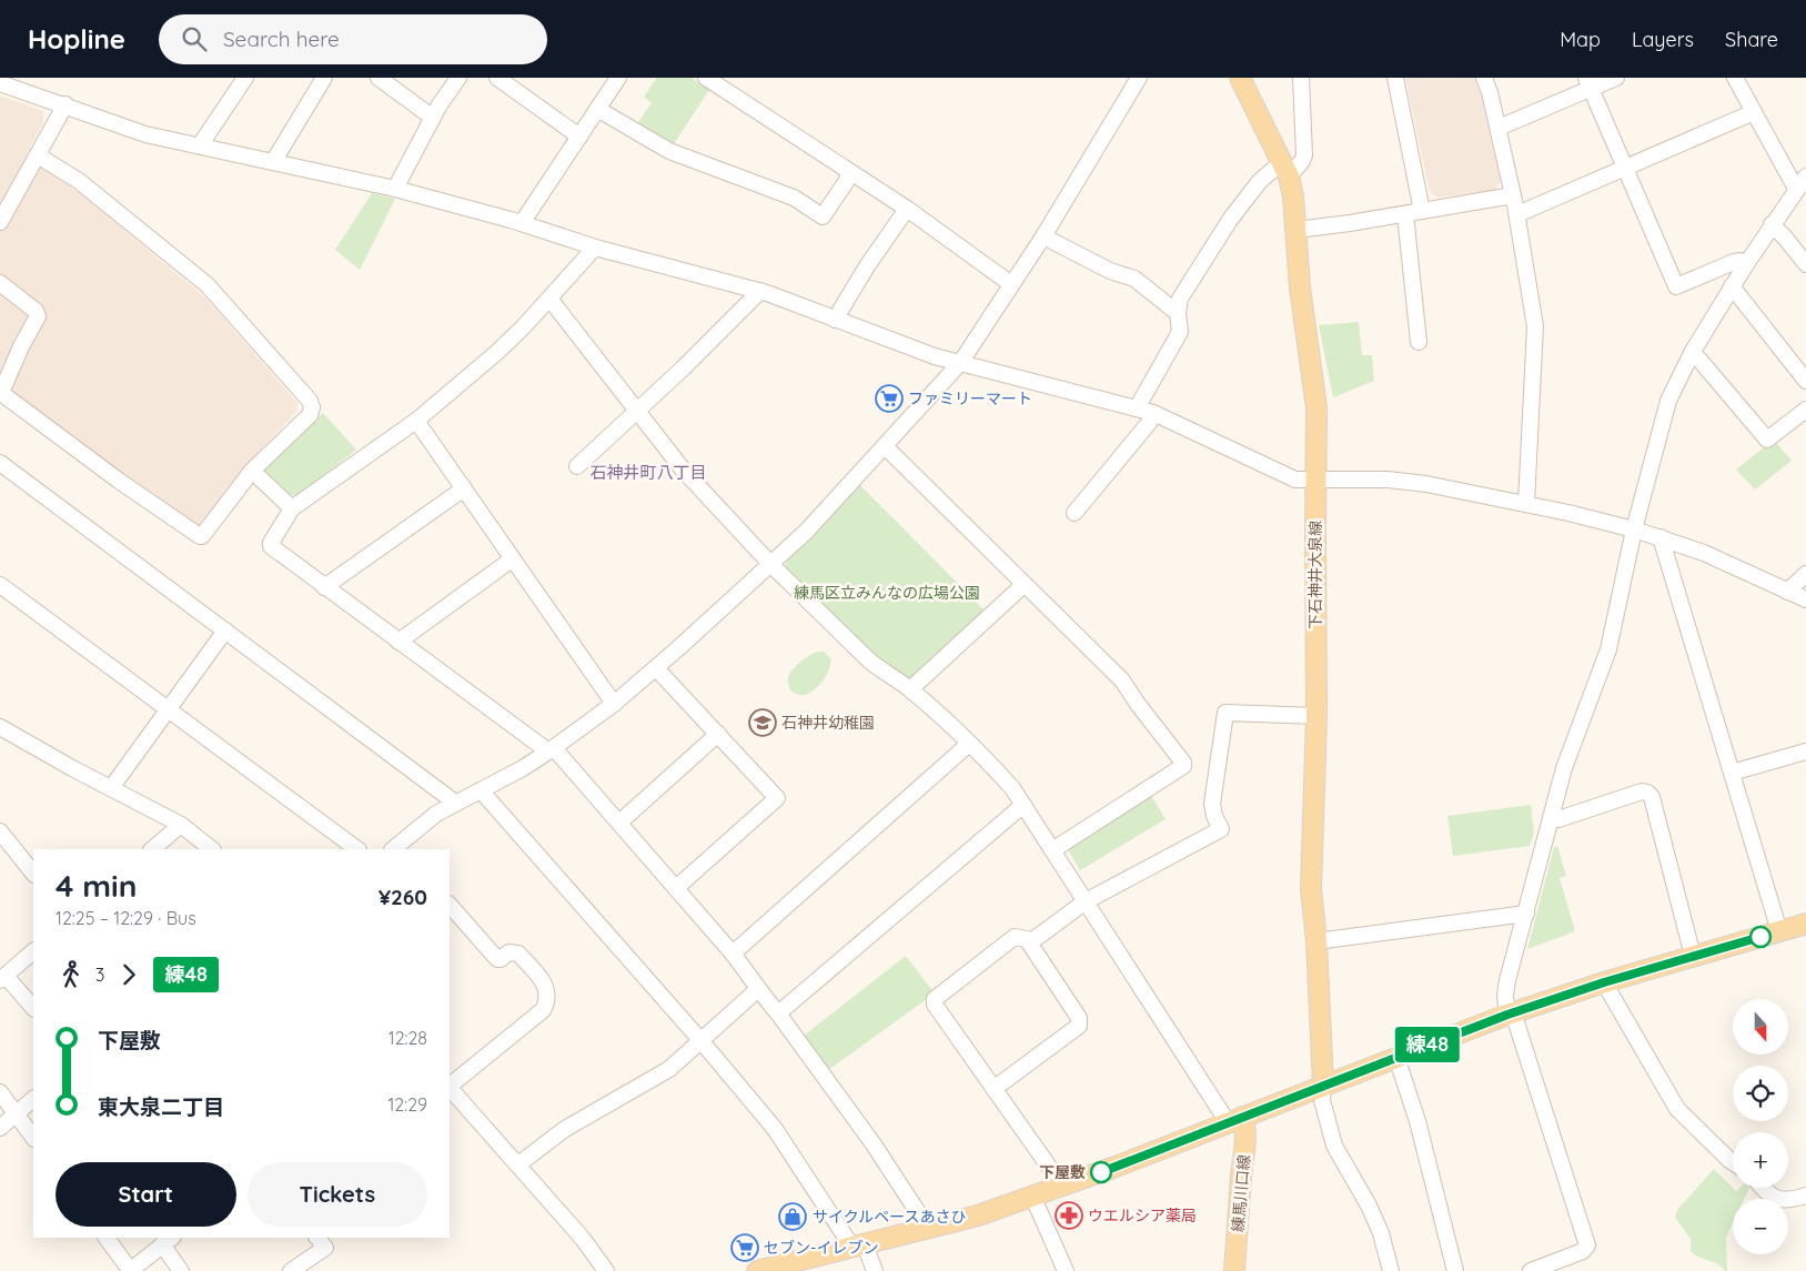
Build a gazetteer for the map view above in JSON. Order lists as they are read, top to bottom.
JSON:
{
  "streets": {
    "main road": ["下石神井大泉線", "練馬川口線"]
  },
  "districts": ["石神井町八丁目"],
  "parks": ["練馬区立みんなの広場公園"],
  "places": {
    "supermarket": ["ファミリーマート", "セブン-イレブン"],
    "school or university": ["石神井幼稚園"],
    "other": ["下屋敷"],
    "pharmacy": ["ウエルシア薬局"],
    "shop": ["サイクルベースあさひ"]
  },
  "lines": ["bus line 練48"],
  "north": "bottom",
  "page": {
    "header": "Hopline",
    "search": "Search here",
    "nav": ["Map", "Layers", "Share"],
    "on_map": "練48",
    "heading": ["4 min", "12:25 – 12:29 · Bus", "¥260"],
    "legs": ["3", "練48"],
    "map_buttons": ["+", "−"],
    "list": [
      {
        "name": "下屋敷",
        "value": "12:28"
      },
      {
        "name": "東大泉二丁目",
        "value": "12:29"
      }
    ],
    "buttons": ["Start", "Tickets"]
  }
}
